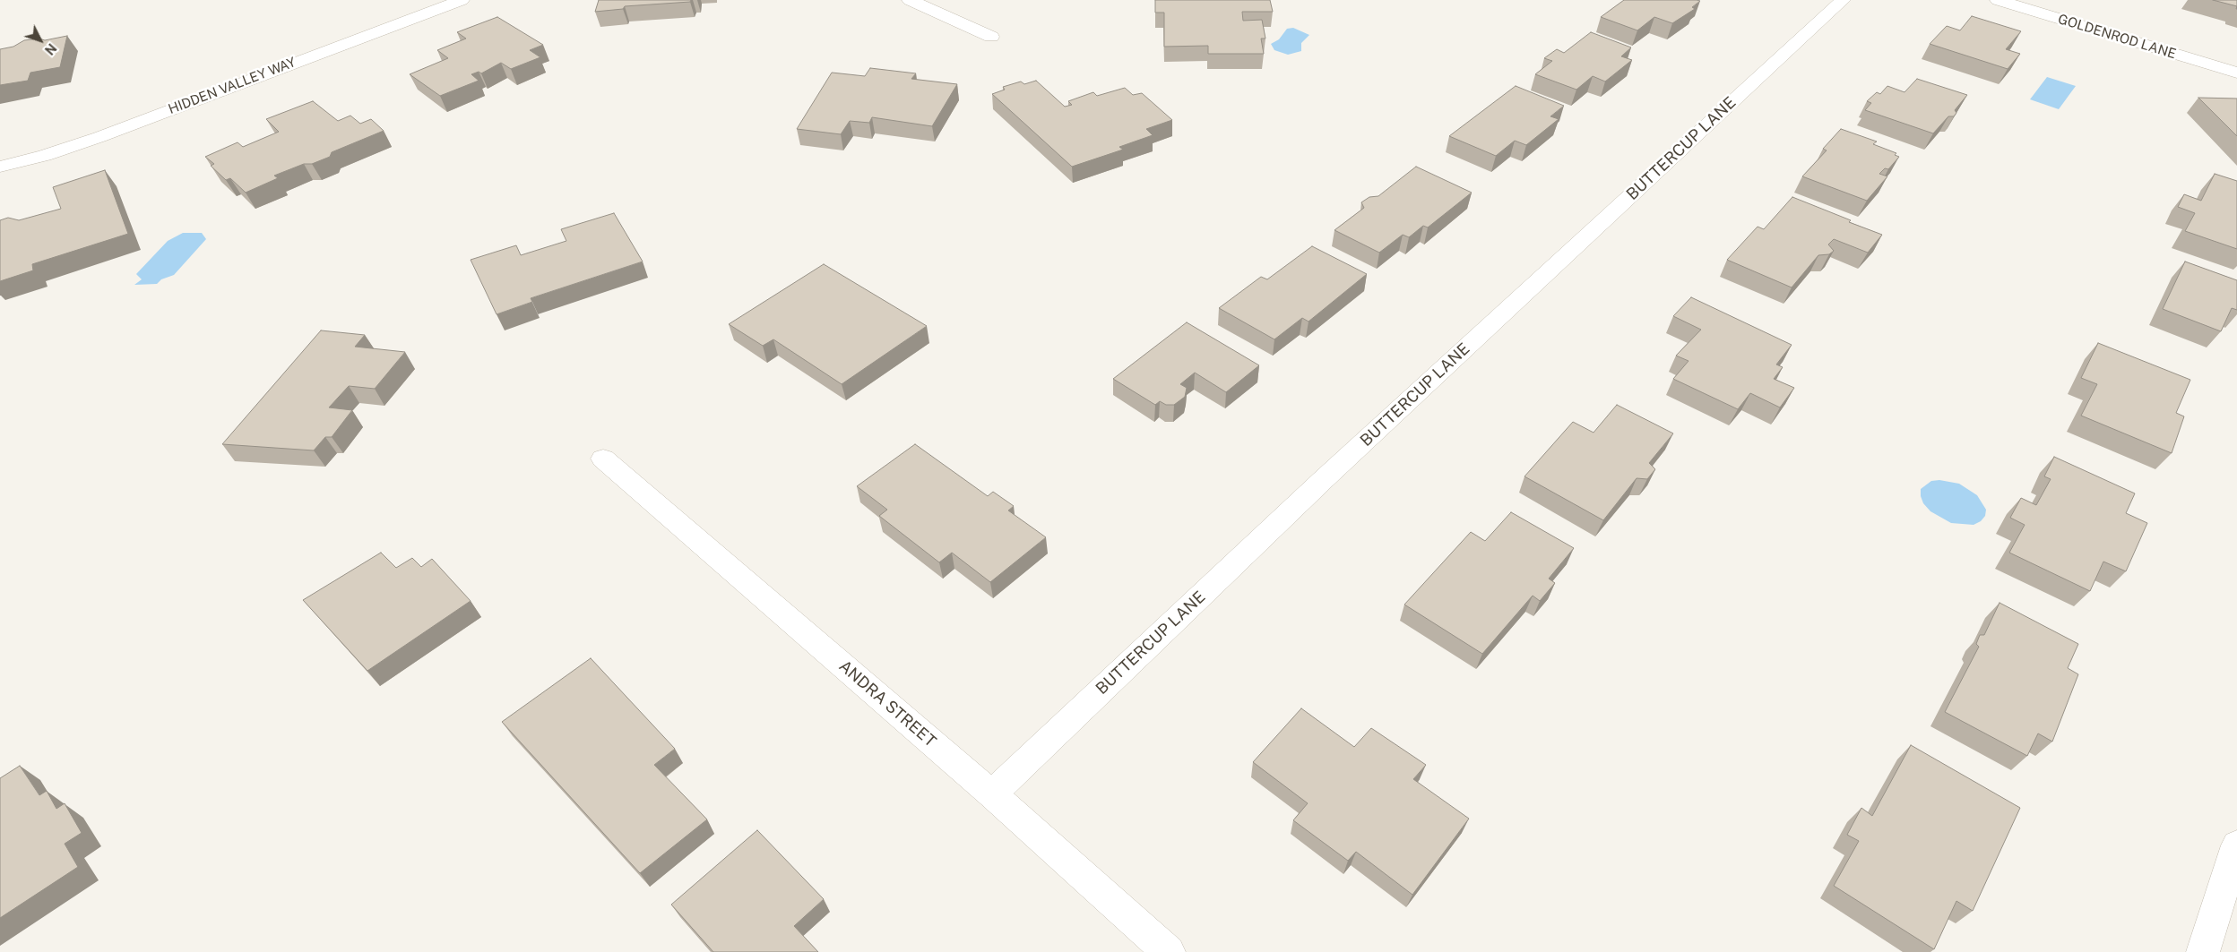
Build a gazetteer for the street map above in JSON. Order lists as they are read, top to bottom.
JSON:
{
  "streets": {
    "street": [
      "GOLDENROD LANE",
      "HIDDEN VALLEY WAY",
      "BUTTERCUP LANE",
      "ANDRA STREET"
    ]
  },
  "crossings": [
    ["BUTTERCUP LANE", "ANDRA STREET"]
  ],
  "north": "bottom right"
}
